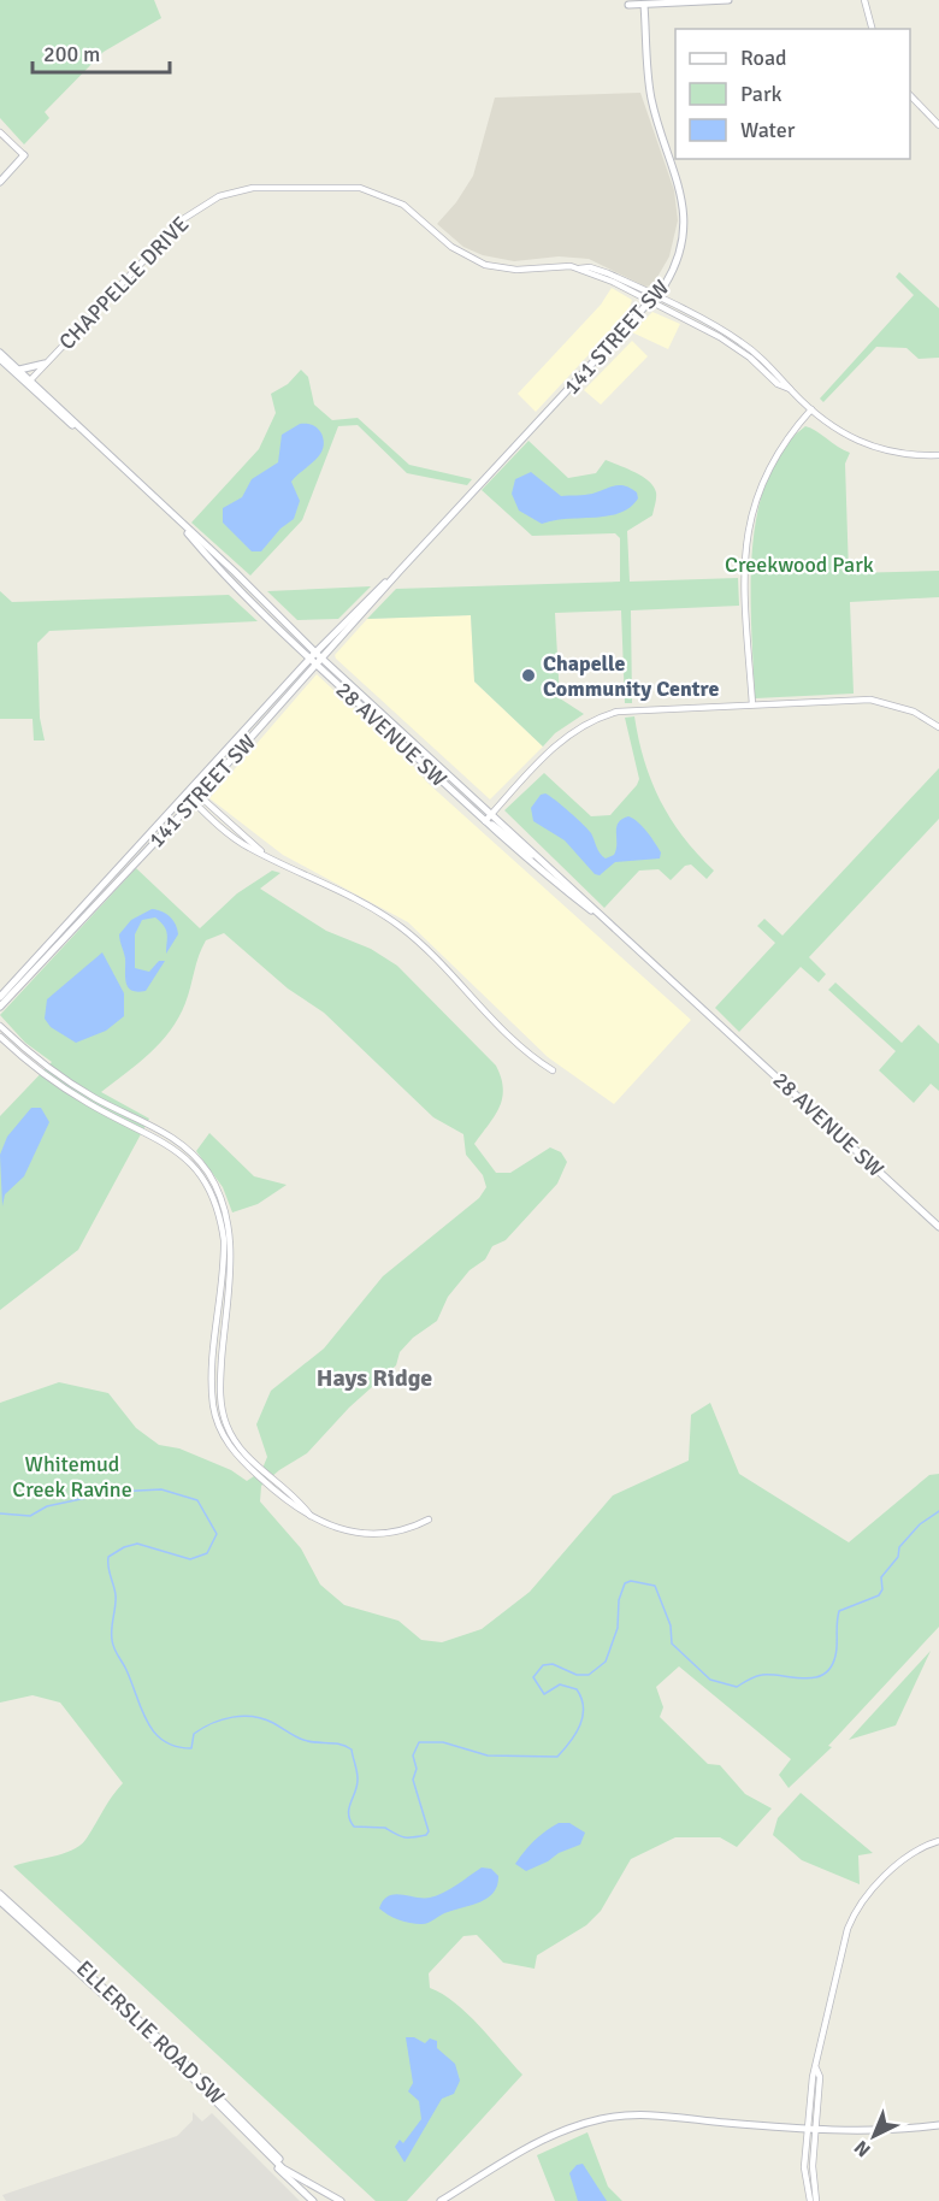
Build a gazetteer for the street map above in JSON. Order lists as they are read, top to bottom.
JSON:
{
  "streets": {
    "main road": ["141 STREET SW", "28 AVENUE SW", "ELLERSLIE ROAD SW"],
    "street": ["CHAPPELLE DRIVE"]
  },
  "crossings": [
    ["CHAPPELLE DRIVE", "141 STREET SW"],
    ["CHAPPELLE DRIVE", "28 AVENUE SW"],
    ["141 STREET SW", "28 AVENUE SW"]
  ],
  "districts": ["Hays Ridge"],
  "parks": ["Creekwood Park", "Whitemud Creek Ravine"],
  "places": ["Chapelle Community Centre"],
  "legend": ["Road", "Park", "Water"],
  "scale_bar": "200 m",
  "north": "bottom left"
}
